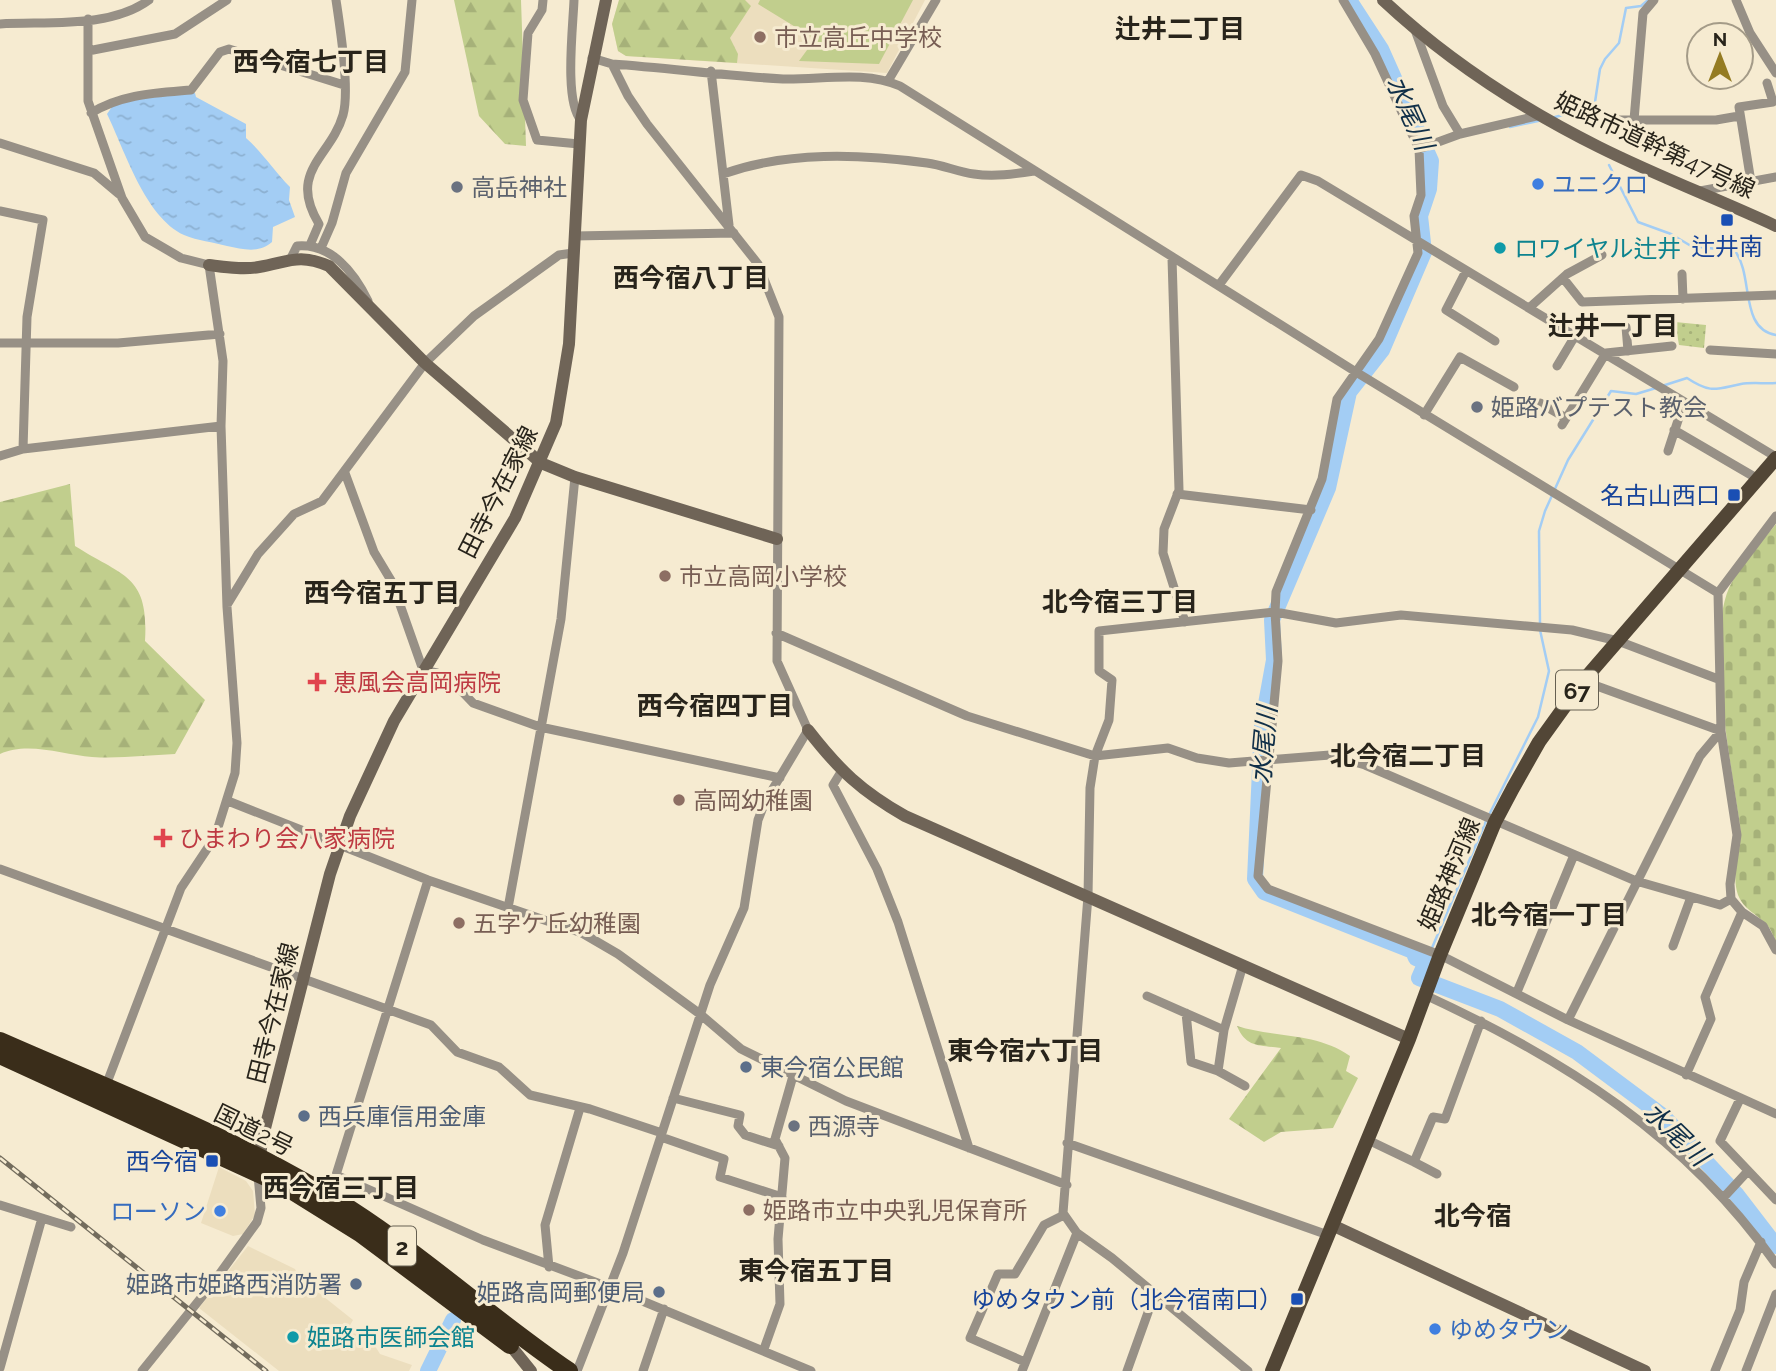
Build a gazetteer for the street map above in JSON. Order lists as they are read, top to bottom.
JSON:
{
  "streets": {
    "highway": ["国道2号", "2"],
    "main road": ["67", "姫路神河線"],
    "street": ["姫路市道幹第47号線", "田寺今在家線"]
  },
  "crossings": [
    ["田寺今在家線", "国道2号"]
  ],
  "districts": [
    "辻井二丁目",
    "西今宿七丁目",
    "西今宿八丁目",
    "辻井一丁目",
    "西今宿五丁目",
    "北今宿三丁目",
    "西今宿四丁目",
    "北今宿二丁目",
    "北今宿一丁目",
    "東今宿六丁目",
    "西今宿三丁目",
    "北今宿",
    "東今宿五丁目"
  ],
  "water": ["水尾川"],
  "places": {
    "other": [
      "市立高丘中学校",
      "ユニクロ",
      "高岳神社",
      "ロワイヤル辻井",
      "姫路バプテスト教会",
      "市立高岡小学校",
      "高岡幼稚園",
      "五字ケ丘幼稚園",
      "東今宿公民館",
      "西兵庫信用金庫",
      "西源寺",
      "姫路市立中央乳児保育所",
      "ローソン",
      "姫路市姫路西消防署",
      "姫路高岡郵便局",
      "ゆめタウン",
      "姫路市医師会館"
    ],
    "transit": [
      "辻井南",
      "名古山西口",
      "西今宿",
      "ゆめタウン前（北今宿南口）"
    ],
    "health": ["恵風会高岡病院", "ひまわり会八家病院"]
  },
  "north": "top"
}
